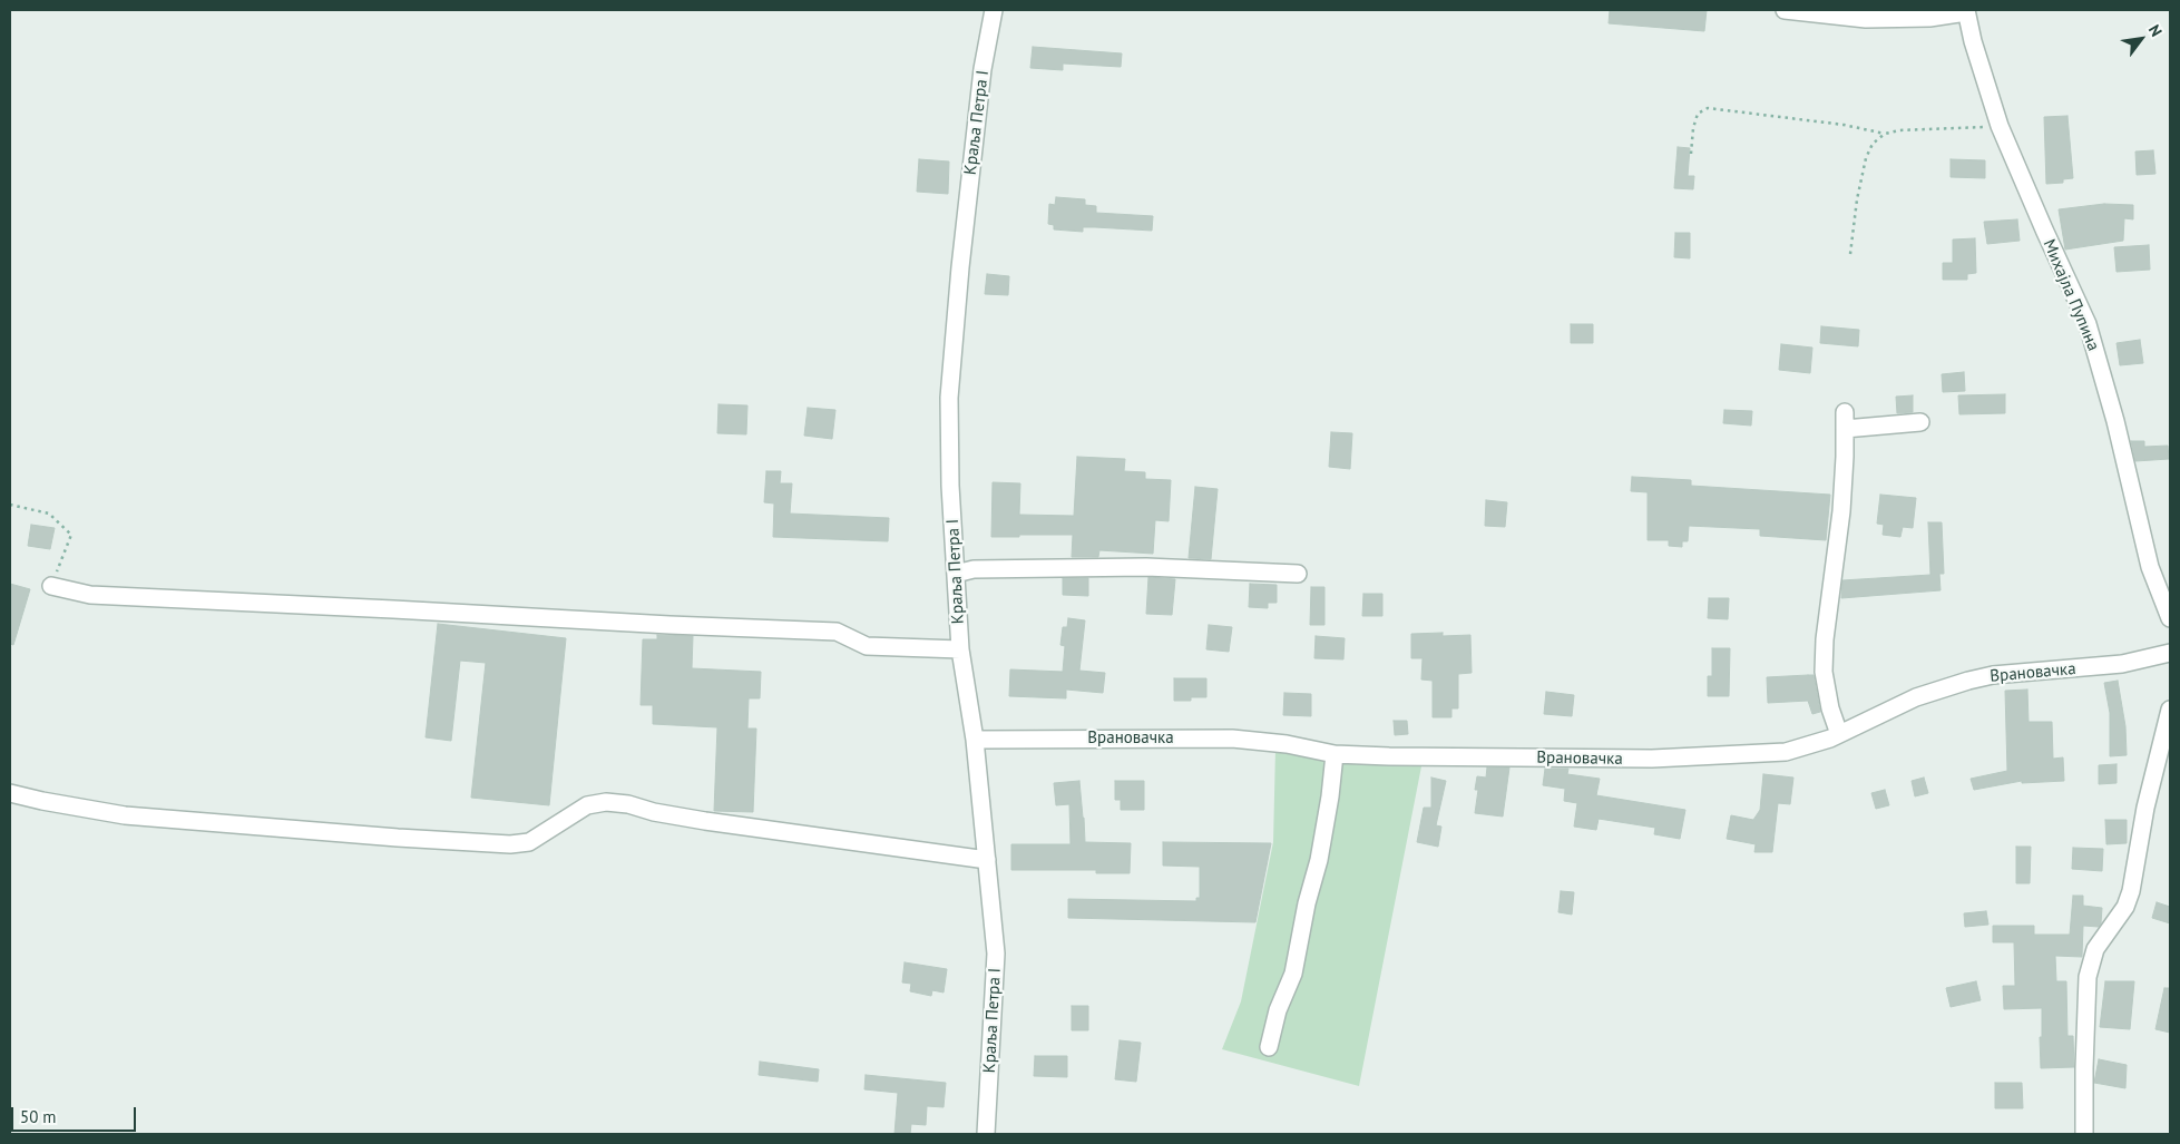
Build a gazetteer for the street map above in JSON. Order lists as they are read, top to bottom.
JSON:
{
  "streets": {
    "street": ["Краља Петра I", "Михајла Пупина", "Врановачка"]
  },
  "crossings": [
    ["Краља Петра I", "Врановачка"]
  ],
  "scale_bar": "50 m",
  "north": "top right"
}
